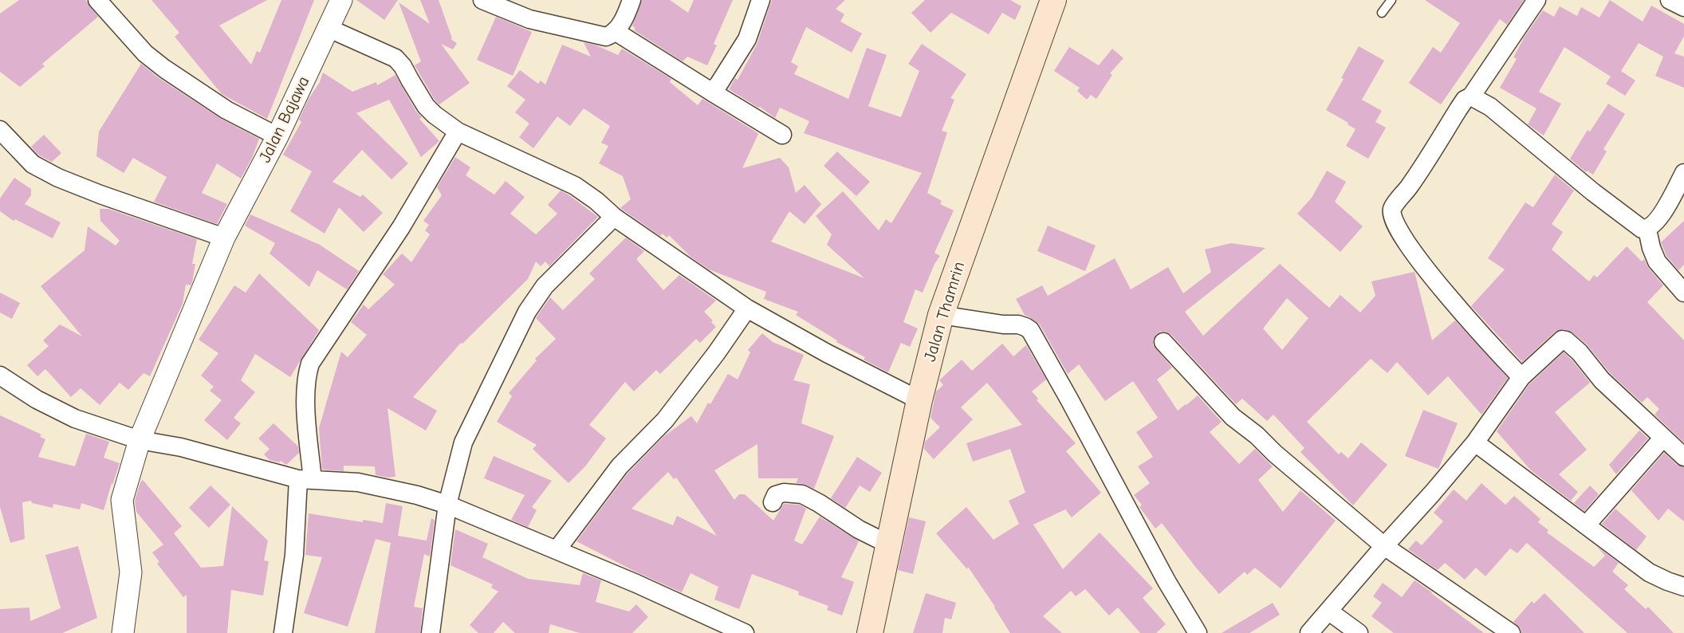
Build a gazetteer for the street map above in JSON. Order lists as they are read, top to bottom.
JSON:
{
  "streets": {
    "main road": ["Jalan Thamrin"],
    "street": ["Jalan Bajawa"]
  }
}
